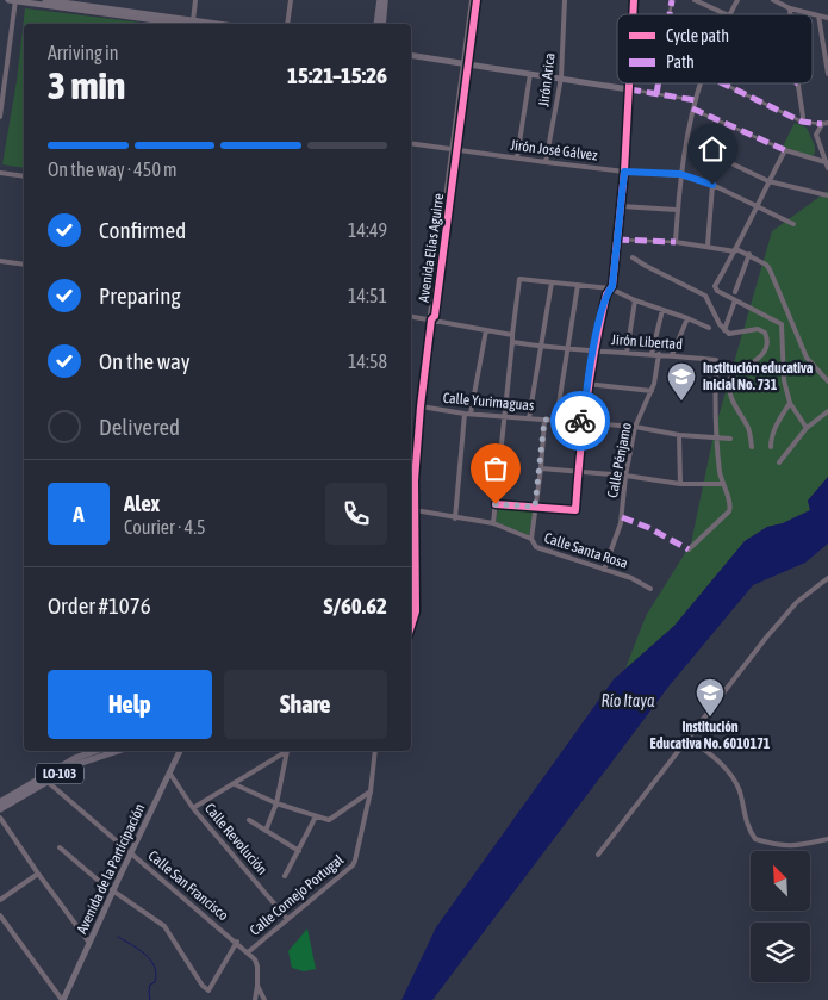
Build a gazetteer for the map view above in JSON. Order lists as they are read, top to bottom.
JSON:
{
  "streets": {
    "main road": ["LO-103", "Avenida de la Participación"],
    "street": [
      "Jirón Arica",
      "Jirón José Gálvez",
      "Avenida Elías Aguirre",
      "Jirón Libertad",
      "Calle Yurimaguas",
      "Calle Pénjamo",
      "Calle Santa Rosa",
      "Calle Revolución",
      "Calle San Francisco",
      "Calle Cornejo Portugal"
    ]
  },
  "crossings": [
    ["Jirón Arica", "Jirón José Gálvez"],
    ["Jirón José Gálvez", "Avenida Elías Aguirre"],
    ["Jirón Libertad", "Calle Yurimaguas"],
    ["Jirón Libertad", "Calle Pénjamo"],
    ["Calle Yurimaguas", "Calle Pénjamo"],
    ["Calle Pénjamo", "Calle Santa Rosa"],
    ["LO-103", "Calle San Francisco"],
    ["Calle Revolución", "Avenida de la Participación"],
    ["Calle Revolución", "Calle Cornejo Portugal"],
    ["Avenida de la Participación", "Calle San Francisco"],
    ["Calle San Francisco", "Calle Cornejo Portugal"]
  ],
  "water": ["Río Itaya"],
  "places": {
    "school or university": ["Institución educativa inicial No. 731", "Institución Educativa No. 6010171"]
  },
  "legend": ["Cycle path", "Path"],
  "north": "top left",
  "page": {
    "heading": ["3 min", "Arriving in", "15:21–15:26"],
    "panel": [
      "Alex",
      "Courier · 4.5",
      "Order #1076",
      "S/60.62"
    ],
    "bar": "On the way · 450 m",
    "list": [
      ["Confirmed", "14:49"],
      ["Preparing", "14:51"],
      ["On the way", "14:58"],
      "Delivered"
    ],
    "round": "A",
    "buttons": ["Help", "Share"]
  }
}
